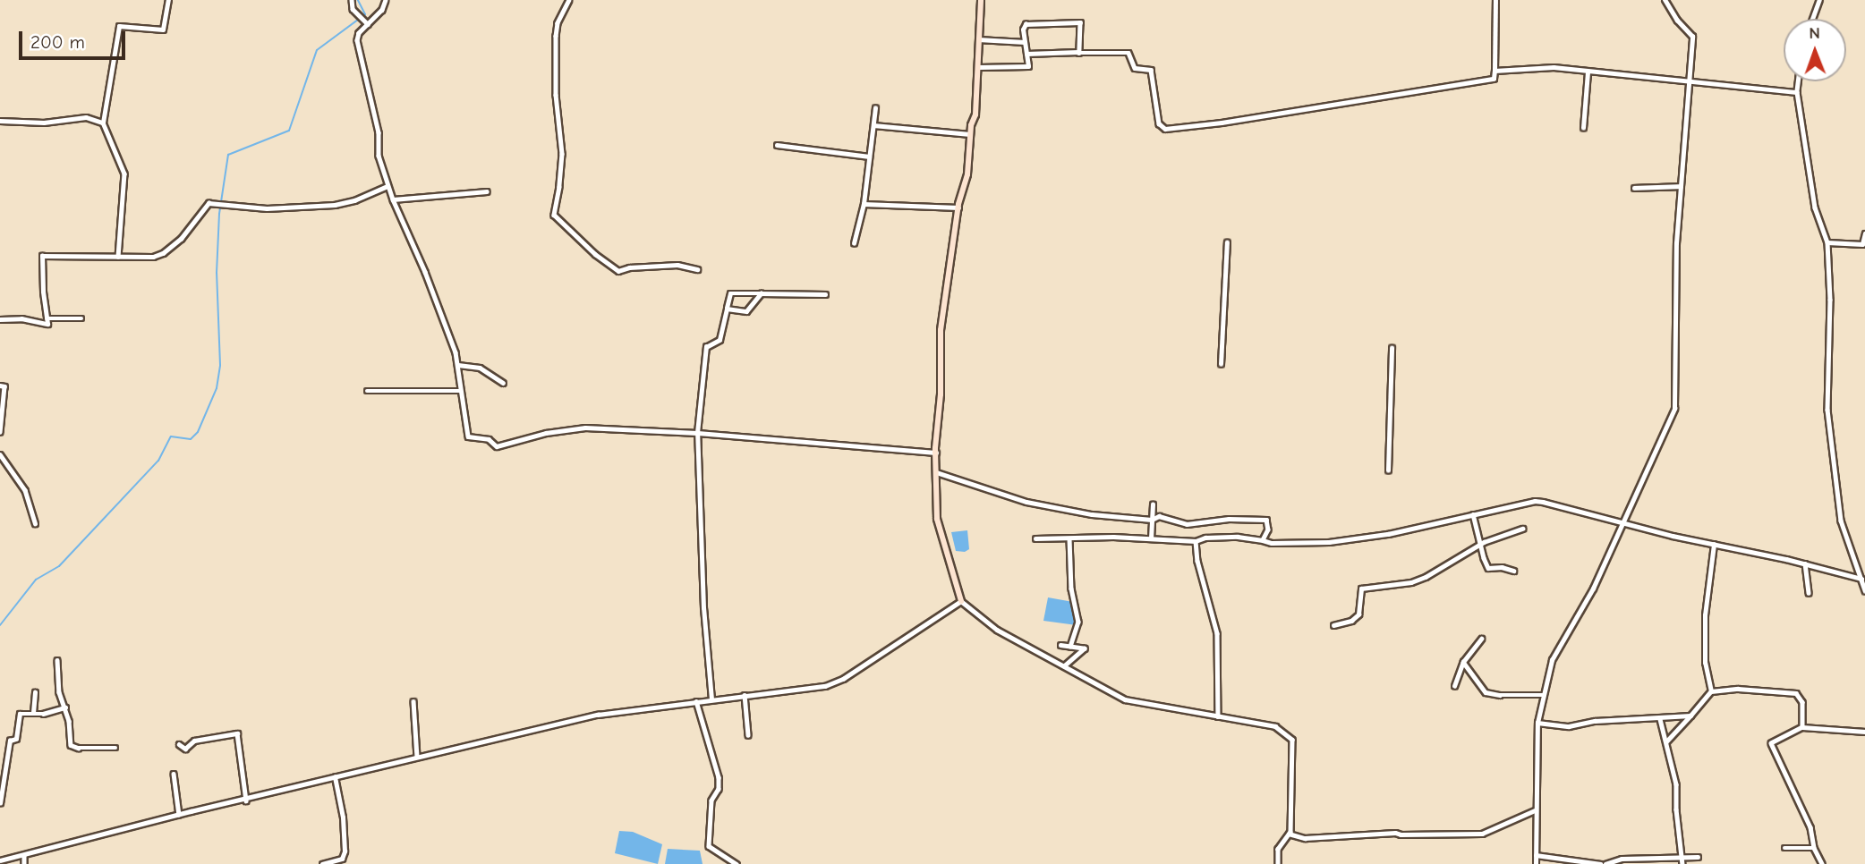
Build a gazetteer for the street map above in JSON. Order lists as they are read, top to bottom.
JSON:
{
  "scale_bar": "200 m",
  "north": "top"
}
